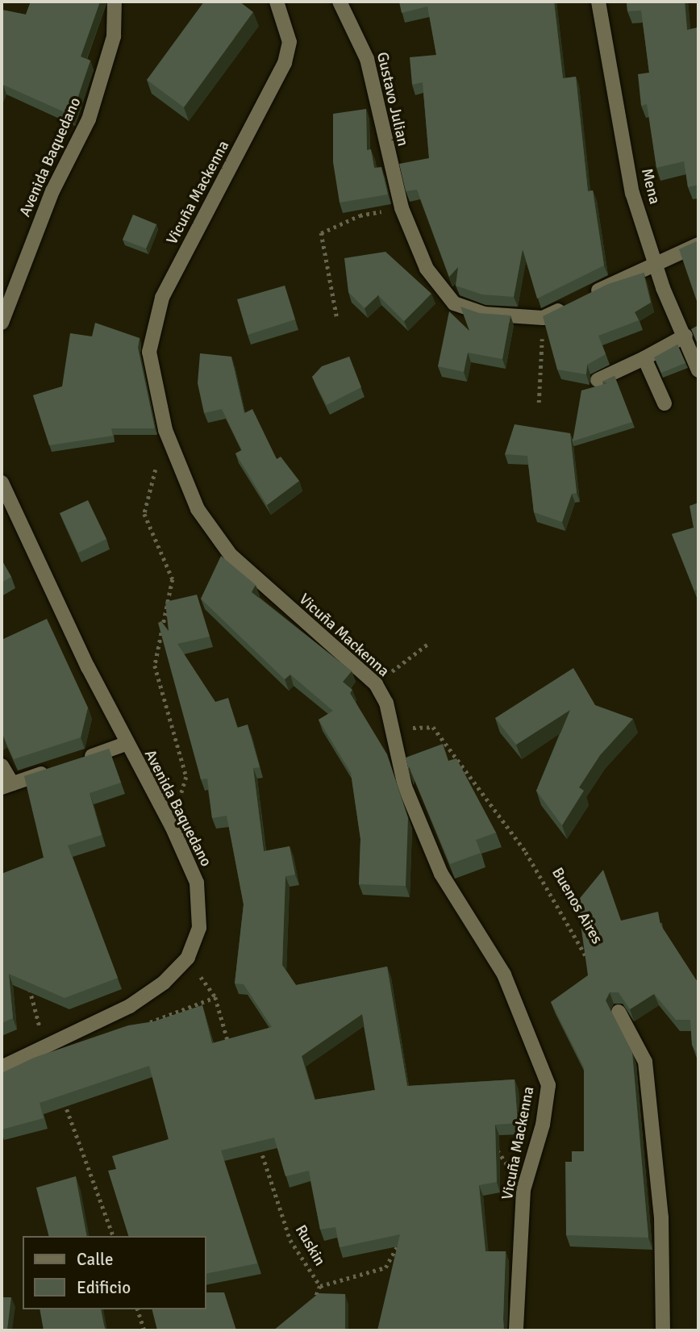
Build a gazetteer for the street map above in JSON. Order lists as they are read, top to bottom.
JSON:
{
  "streets": {
    "street": [
      "Gustavo Julian",
      "Avenida Baquedano",
      "Mena",
      "Vicuña Mackenna"
    ],
    "path": ["Buenos Aires", "Ruskin"]
  },
  "crossings": [
    ["Gustavo Julian", "Mena"],
    ["Vicuña Mackenna", "Buenos Aires"]
  ],
  "legend": ["Calle", "Edificio"]
}
